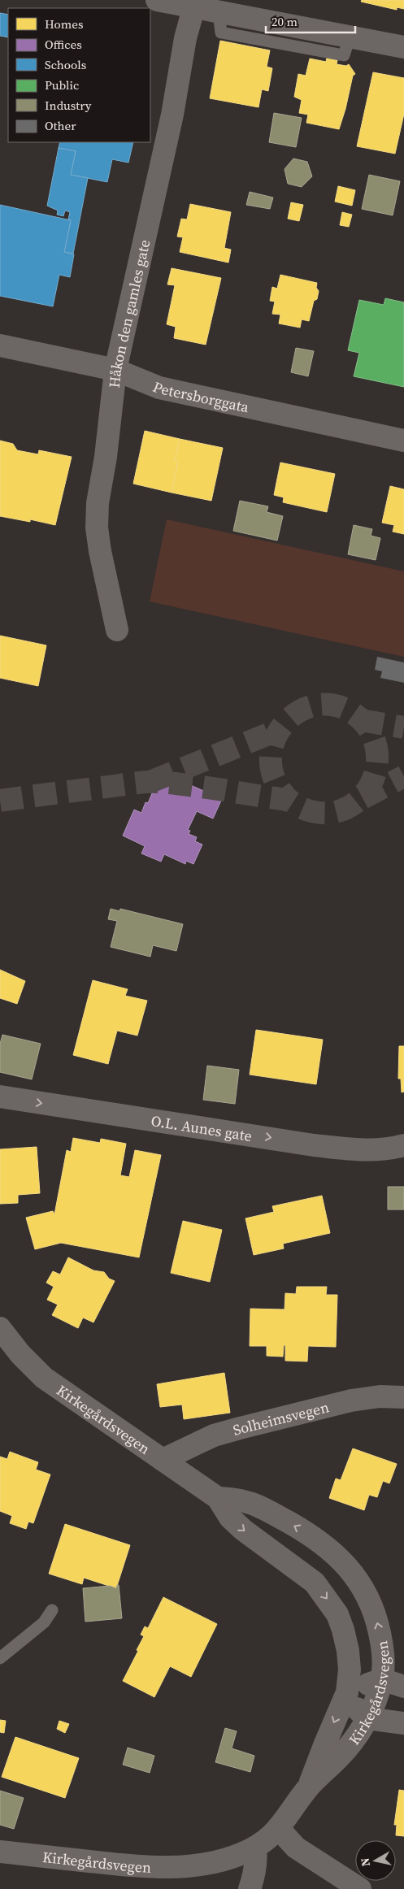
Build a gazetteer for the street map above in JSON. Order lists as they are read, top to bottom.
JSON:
{
  "streets": {
    "street": [
      "Håkon den gamles gate",
      "Petersborggata",
      "O.L. Aunes gate",
      "Solheimsvegen",
      "Kirkegårdsvegen"
    ]
  },
  "crossings": [
    ["Håkon den gamles gate", "Petersborggata"],
    ["Solheimsvegen", "Kirkegårdsvegen"]
  ],
  "one_way": ["O.L. Aunes gate"],
  "legend": [
    "Homes",
    "Offices",
    "Schools",
    "Public",
    "Industry",
    "Other"
  ],
  "scale_bar": "20 m",
  "north": "left"
}
